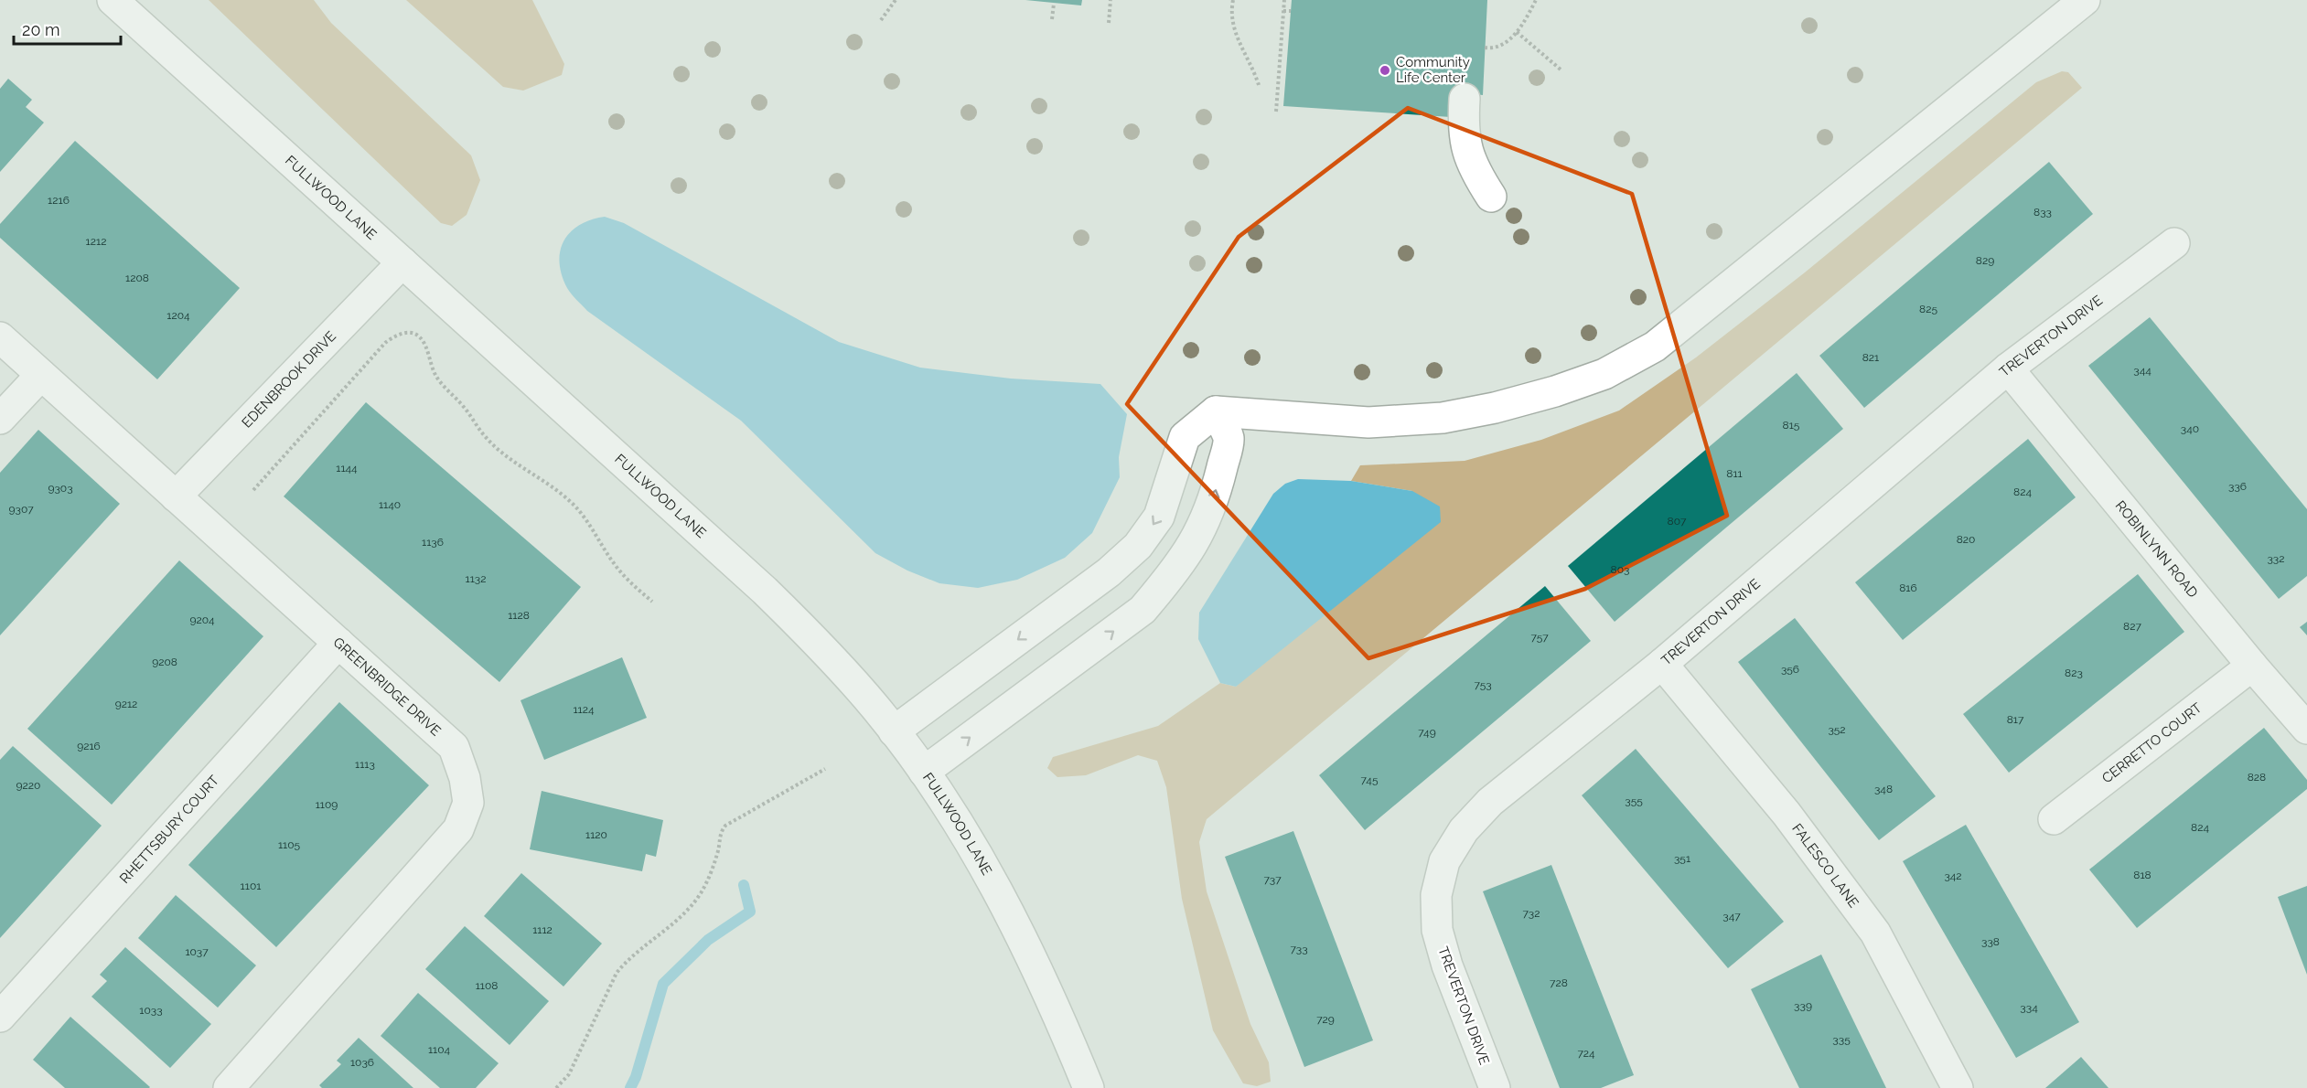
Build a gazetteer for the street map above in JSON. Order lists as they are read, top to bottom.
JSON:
{
  "streets": {
    "street": [
      "FULLWOOD LANE",
      "TREVERTON DRIVE",
      "EDENBROOK DRIVE",
      "ROBINLYNN ROAD",
      "GREENBRIDGE DRIVE",
      "CERRETTO COURT",
      "RHETTSBURY COURT",
      "FALESCO LANE"
    ]
  },
  "crossings": [
    ["FULLWOOD LANE", "EDENBROOK DRIVE"],
    ["TREVERTON DRIVE", "ROBINLYNN ROAD"],
    ["TREVERTON DRIVE", "FALESCO LANE"],
    ["EDENBROOK DRIVE", "GREENBRIDGE DRIVE"],
    ["ROBINLYNN ROAD", "CERRETTO COURT"],
    ["GREENBRIDGE DRIVE", "RHETTSBURY COURT"]
  ],
  "places": ["Community Life Center"],
  "house_numbers": [
    "1216",
    "833",
    "1212",
    "829",
    "1208",
    "825",
    "1204",
    "821",
    "344",
    "815",
    "340",
    "1144",
    "811",
    "336",
    "9303",
    "824",
    "1140",
    "9307",
    "807",
    "820",
    "1136",
    "332",
    "803",
    "1132",
    "816",
    "1128",
    "9204",
    "827",
    "757",
    "9208",
    "356",
    "823",
    "753",
    "9212",
    "1124",
    "817",
    "352",
    "749",
    "9216",
    "1113",
    "828",
    "745",
    "9220",
    "348",
    "355",
    "1109",
    "824",
    "1120",
    "1105",
    "351",
    "818",
    "342",
    "737",
    "1101",
    "732",
    "347",
    "1112",
    "338",
    "733",
    "1037",
    "728",
    "1108",
    "339",
    "334",
    "1033",
    "729",
    "335",
    "1104",
    "724",
    "1036"
  ],
  "scale_bar": "20 m"
}
